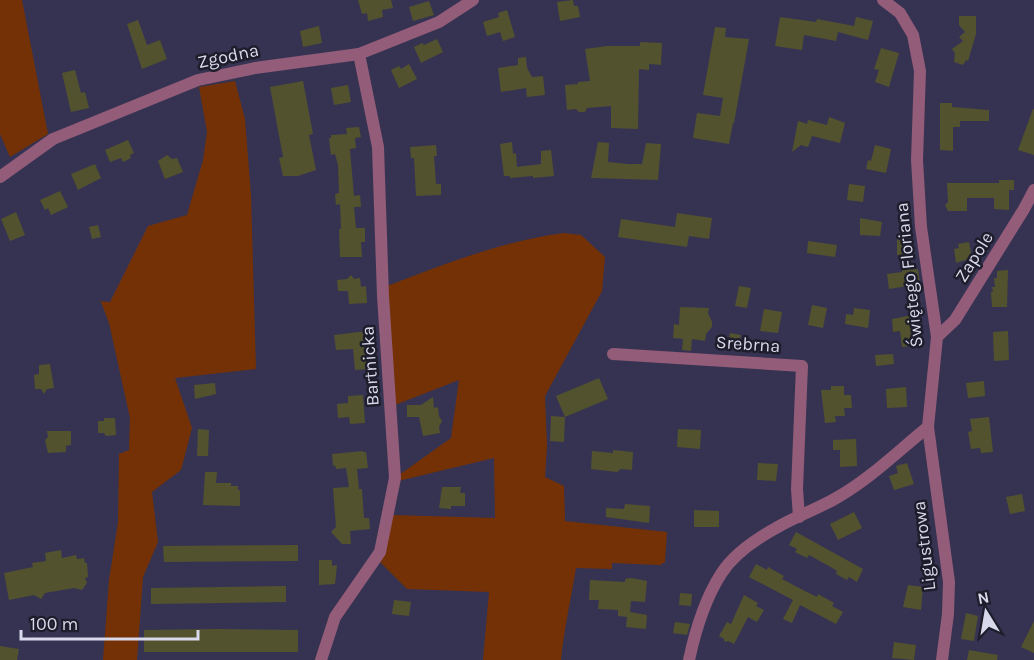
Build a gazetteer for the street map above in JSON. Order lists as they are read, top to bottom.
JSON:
{
  "streets": {
    "street": [
      "Zgodna",
      "Zapole",
      "Świętego Floriana",
      "Srebrna",
      "Bartnicka",
      "Ligustrowa"
    ]
  },
  "crossings": [
    ["Zgodna", "Bartnicka"],
    ["Zapole", "Świętego Floriana"],
    ["Świętego Floriana", "Ligustrowa"]
  ],
  "scale_bar": "100 m",
  "north": "top"
}
